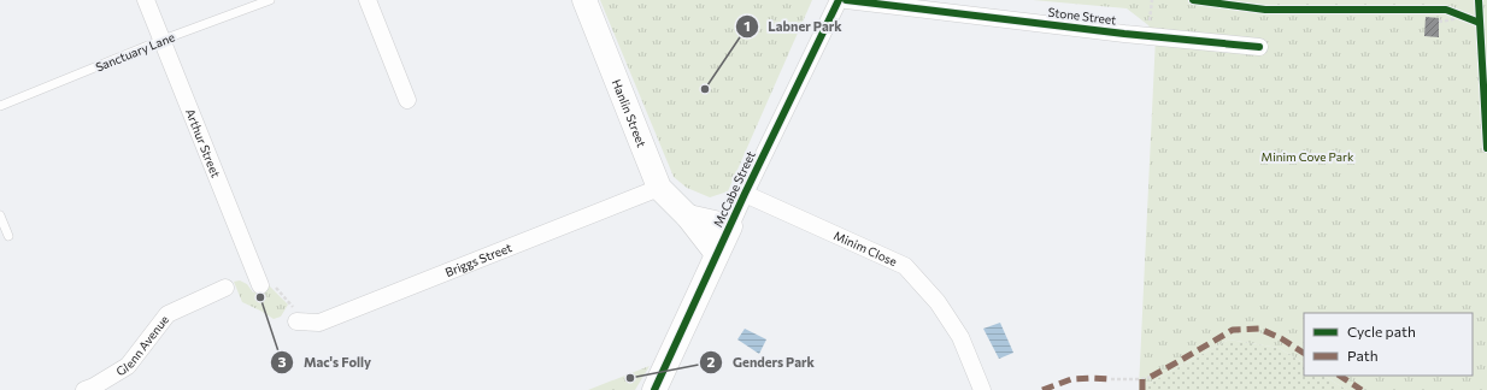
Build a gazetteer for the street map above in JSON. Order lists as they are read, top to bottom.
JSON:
{
  "streets": {
    "street": [
      "Stone Street",
      "Hanlin Street",
      "Arthur Street",
      "McCabe Street",
      "Minim Close",
      "Briggs Street",
      "Glenn Avenue"
    ],
    "lane": ["Sanctuary Lane"]
  },
  "crossings": [
    ["Sanctuary Lane", "Arthur Street"],
    ["Hanlin Street", "McCabe Street"],
    ["Hanlin Street", "Briggs Street"],
    ["McCabe Street", "Minim Close"]
  ],
  "parks": ["Minim Cove Park"],
  "places": ["Labner Park", "Mac's Folly", "Genders Park"],
  "legend": ["Cycle path", "Path"]
}
